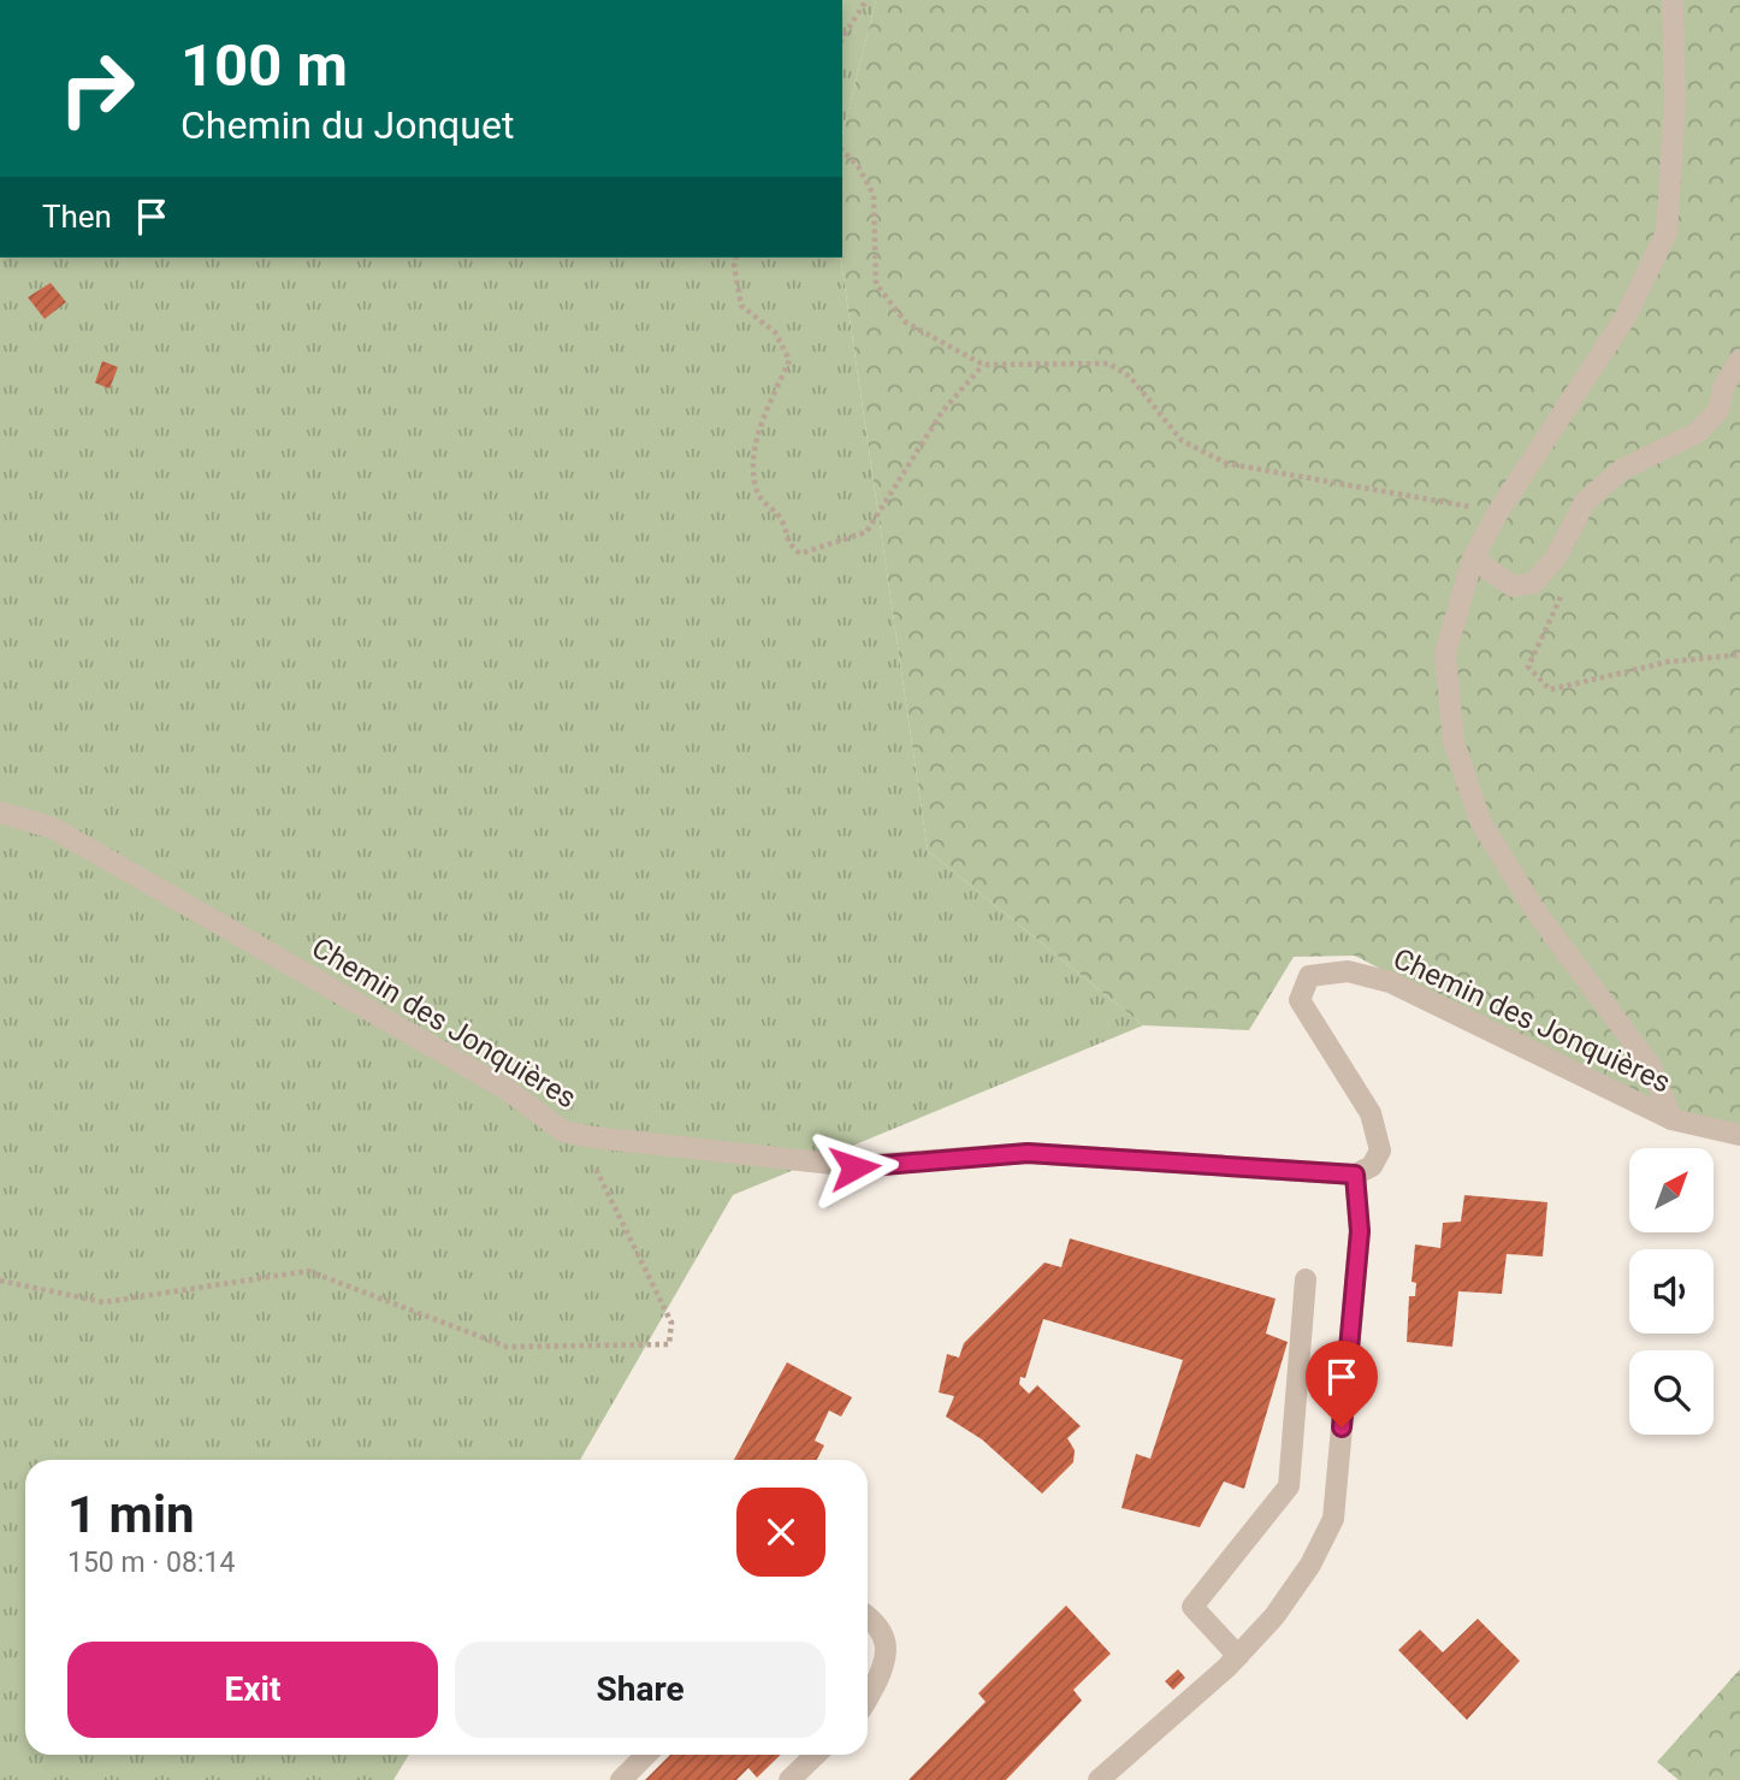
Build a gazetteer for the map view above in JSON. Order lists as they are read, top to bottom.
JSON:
{
  "streets": {
    "street": ["Chemin des Jonquières"]
  },
  "north": "top right",
  "page": {
    "turn": ["100 m", "Chemin du Jonquet"],
    "then": "Then",
    "heading": ["1 min", "150 m · 08:14"],
    "buttons": ["Exit", "Share"]
  }
}
